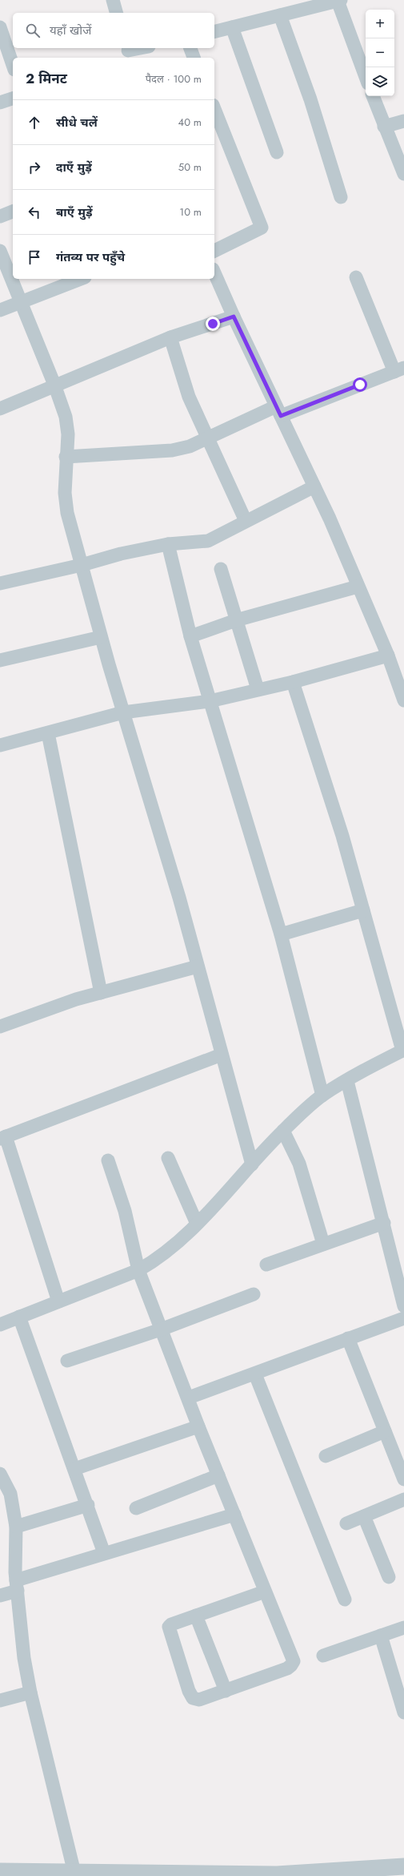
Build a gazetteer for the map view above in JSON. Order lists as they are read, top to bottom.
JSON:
{
  "page": {
    "map_buttons": ["+", "−"],
    "search": "यहाँ खोजें",
    "heading": ["2 मिनट", "पैदल · 100 m"],
    "list": [
      ["सीधे चलें", "40 m"],
      ["दाएँ मुड़ें", "50 m"],
      ["बाएँ मुड़ें", "10 m"],
      "गंतव्य पर पहुँचे"
    ]
  }
}
